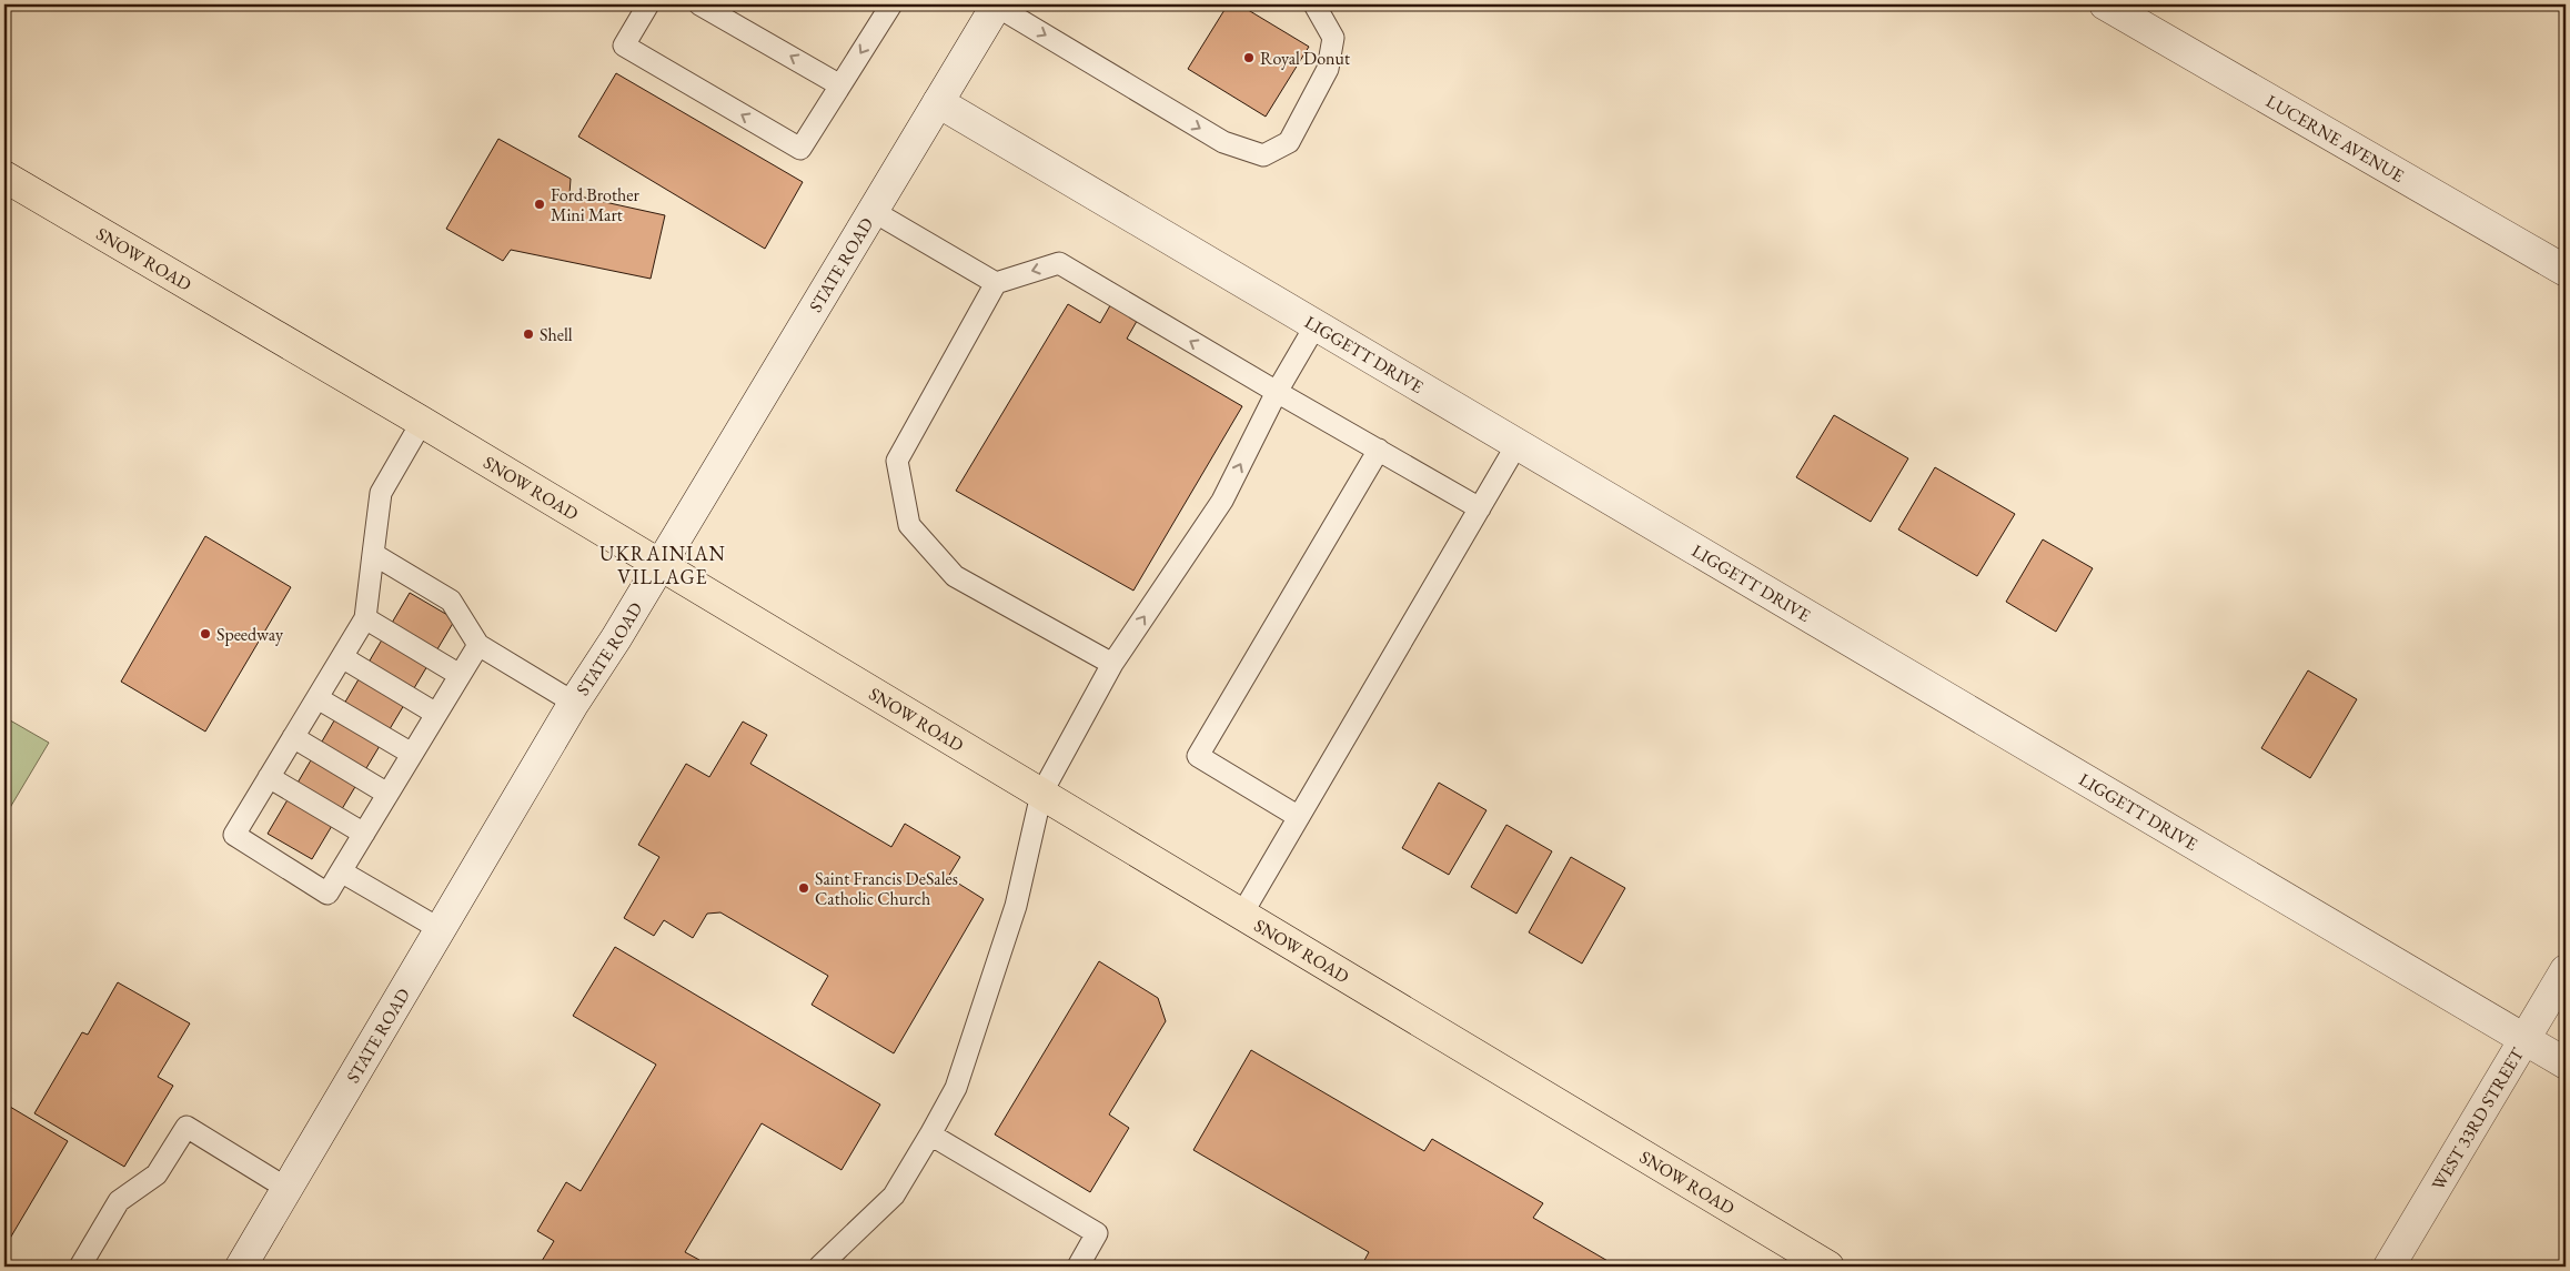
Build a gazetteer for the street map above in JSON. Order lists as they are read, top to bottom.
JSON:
{
  "streets": {
    "main road": ["SNOW ROAD"],
    "street": [
      "LUCERNE AVENUE",
      "STATE ROAD",
      "LIGGETT DRIVE",
      "WEST 33RD STREET"
    ]
  },
  "crossings": [
    ["SNOW ROAD", "STATE ROAD"],
    ["STATE ROAD", "LIGGETT DRIVE"],
    ["LIGGETT DRIVE", "WEST 33RD STREET"]
  ],
  "districts": ["UKRAINIAN VILLAGE"],
  "places": [
    "Royal Donut",
    "Ford Brother Mini Mart",
    "Shell",
    "Speedway",
    "Saint Francis DeSales Catholic Church"
  ]
}
